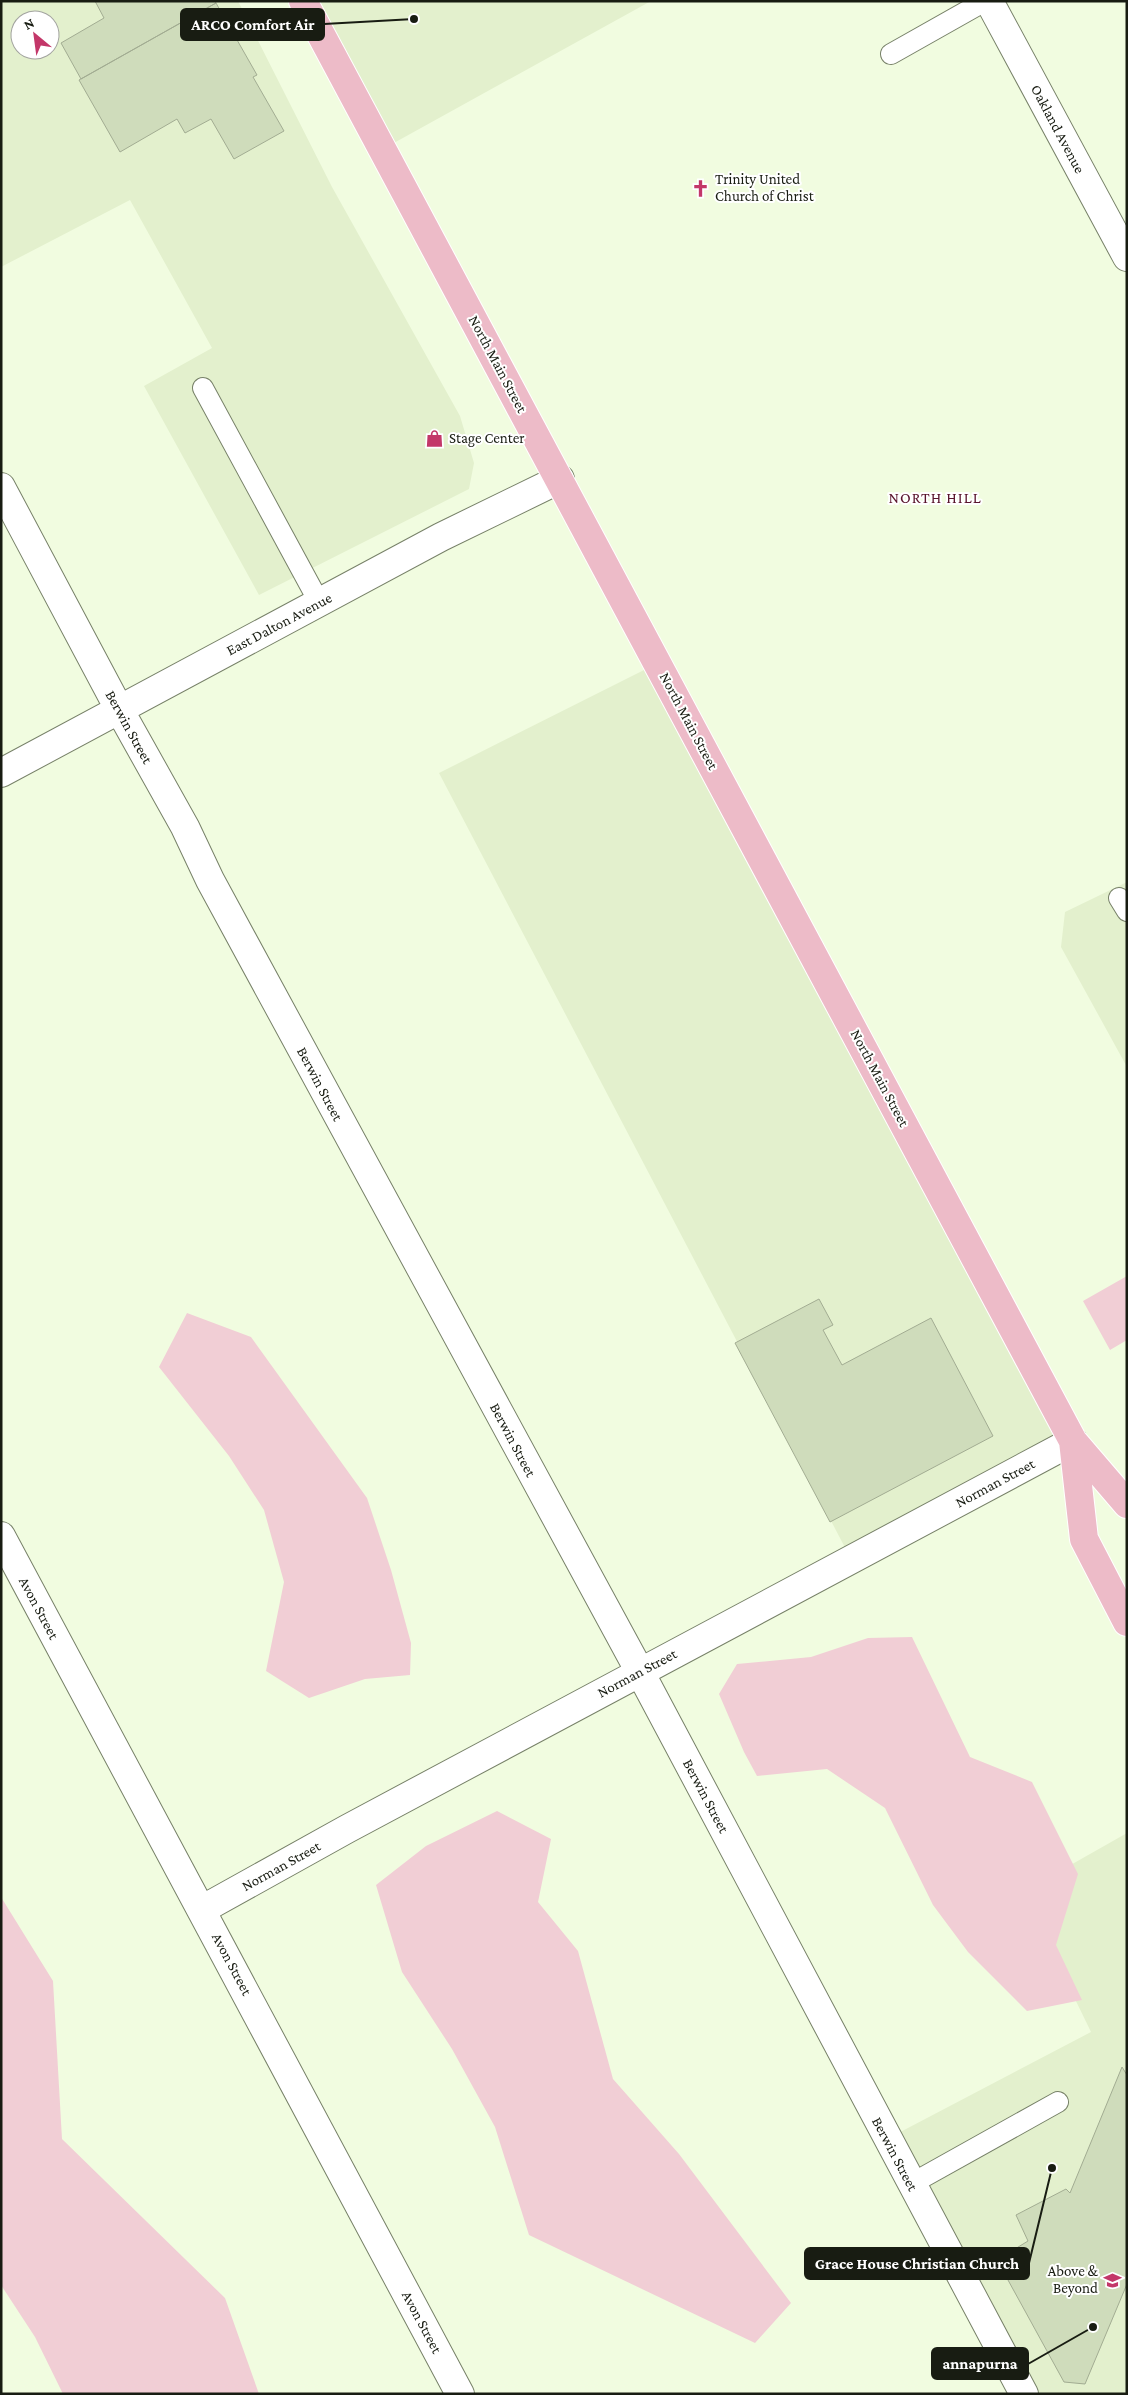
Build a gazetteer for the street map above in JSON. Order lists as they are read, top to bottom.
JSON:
{
  "streets": {
    "main road": ["North Main Street"],
    "street": [
      "Oakland Avenue",
      "East Dalton Avenue",
      "Berwin Street",
      "Norman Street",
      "Avon Street"
    ]
  },
  "crossings": [
    ["North Main Street", "East Dalton Avenue"],
    ["North Main Street", "Norman Street"],
    ["East Dalton Avenue", "Berwin Street"],
    ["Berwin Street", "Norman Street"],
    ["Norman Street", "Avon Street"]
  ],
  "districts": ["NORTH HILL"],
  "places": {
    "other": ["ARCO Comfort Air", "Grace House Christian Church", "annapurna"],
    "church": ["Trinity United Church of Christ"],
    "shop": ["Stage Center"],
    "school or university": ["Above & Beyond"]
  },
  "north": "top left"
}
